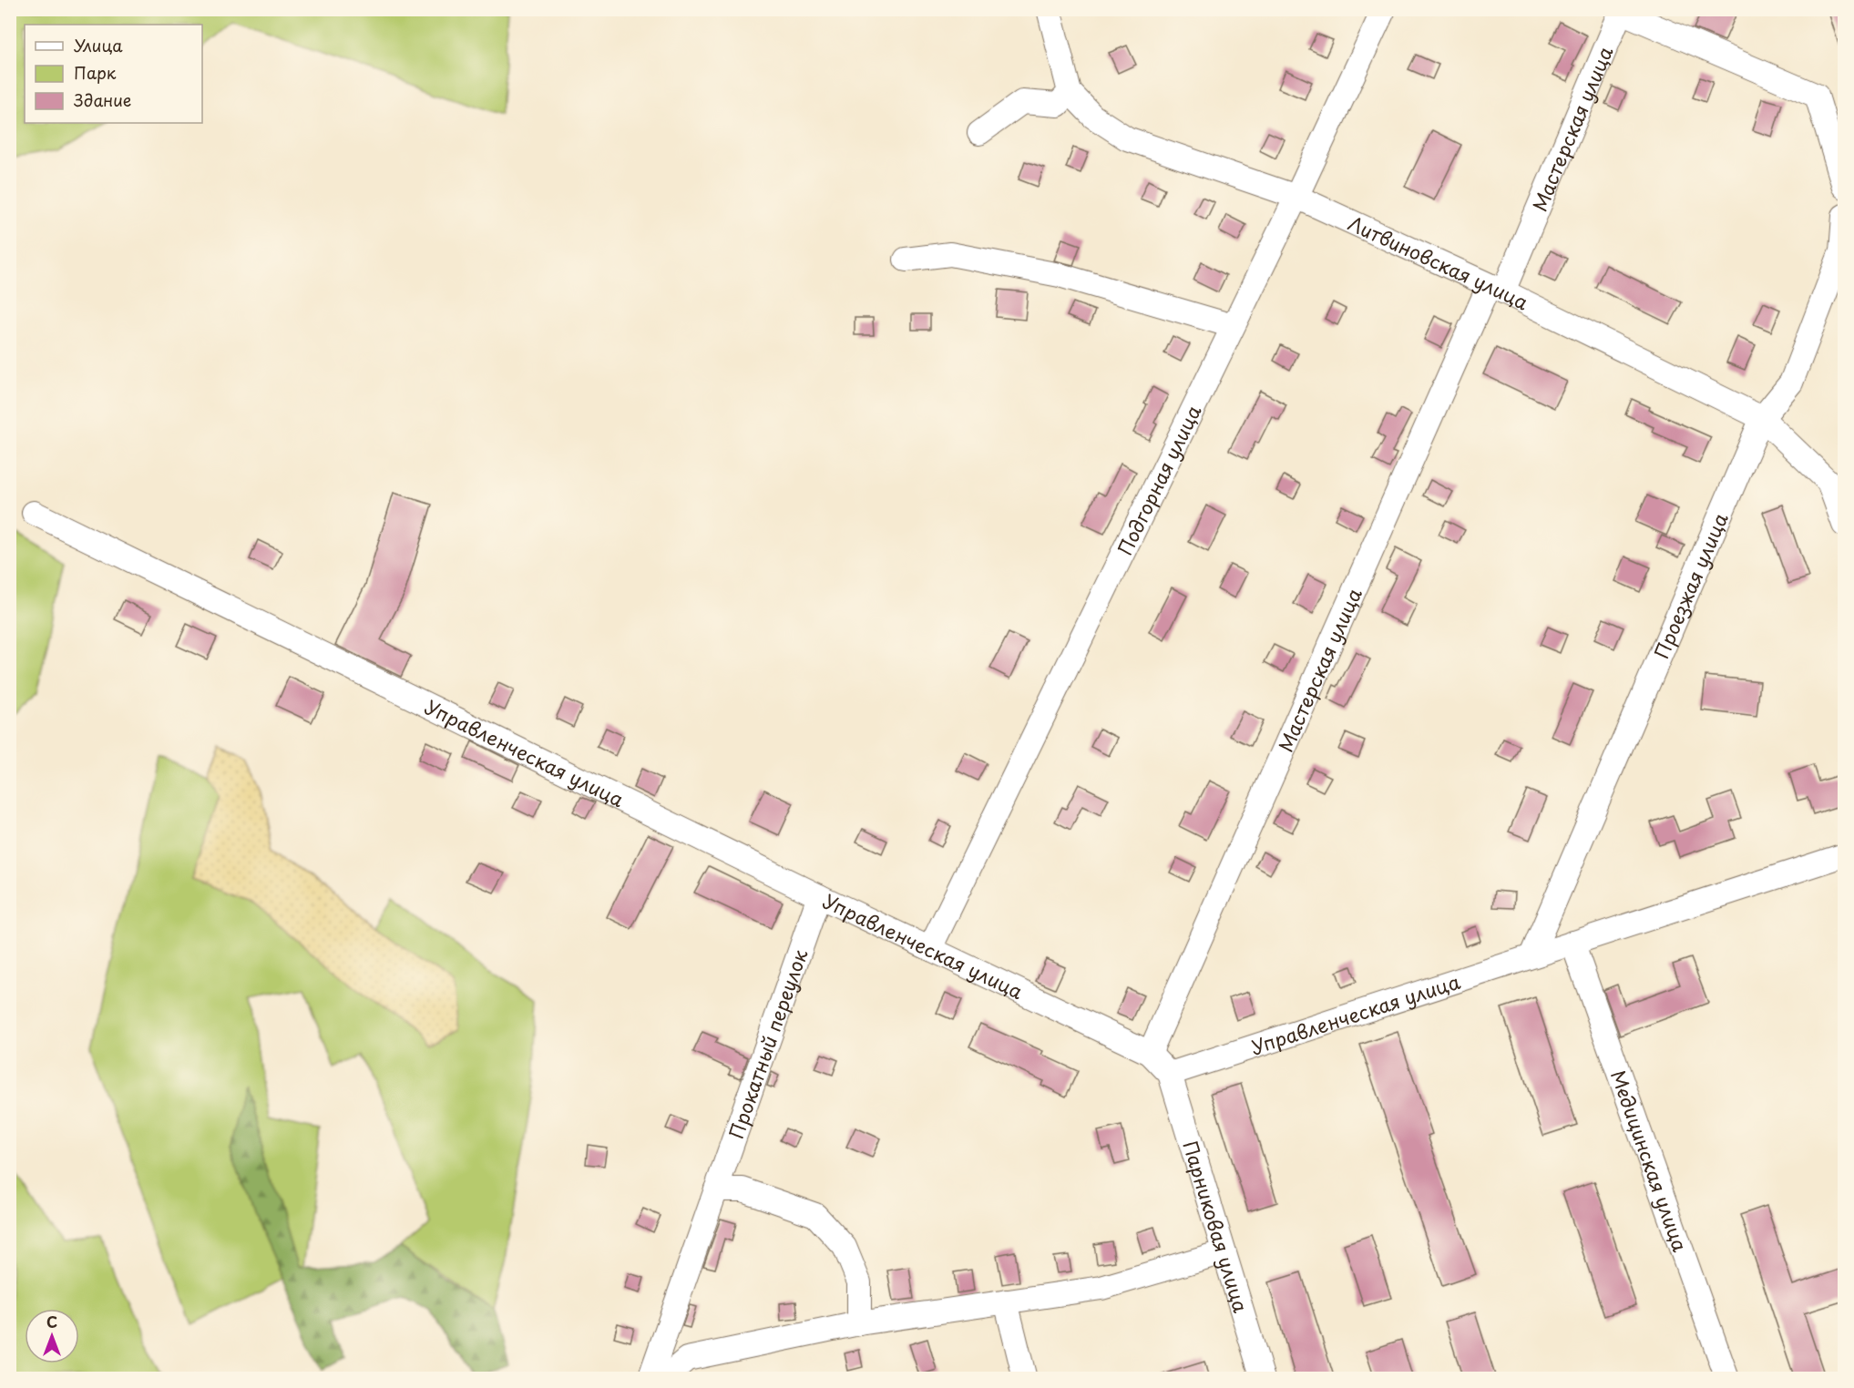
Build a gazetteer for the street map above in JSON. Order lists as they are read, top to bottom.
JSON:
{
  "streets": {
    "street": [
      "Мастерская улица",
      "Литвиновская улица",
      "Подгорная улица",
      "Проезжая улица",
      "Управленческая улица",
      "Прокатный переулок",
      "Медицинская улица",
      "Парниковая улица"
    ]
  },
  "crossings": [
    ["Мастерская улица", "Литвиновская улица"],
    ["Мастерская улица", "Управленческая улица"],
    ["Литвиновская улица", "Подгорная улица"],
    ["Литвиновская улица", "Проезжая улица"],
    ["Подгорная улица", "Управленческая улица"],
    ["Проезжая улица", "Управленческая улица"],
    ["Управленческая улица", "Прокатный переулок"],
    ["Управленческая улица", "Медицинская улица"],
    ["Управленческая улица", "Парниковая улица"]
  ],
  "legend": ["Улица", "Парк", "Здание"],
  "north": "top"
}
